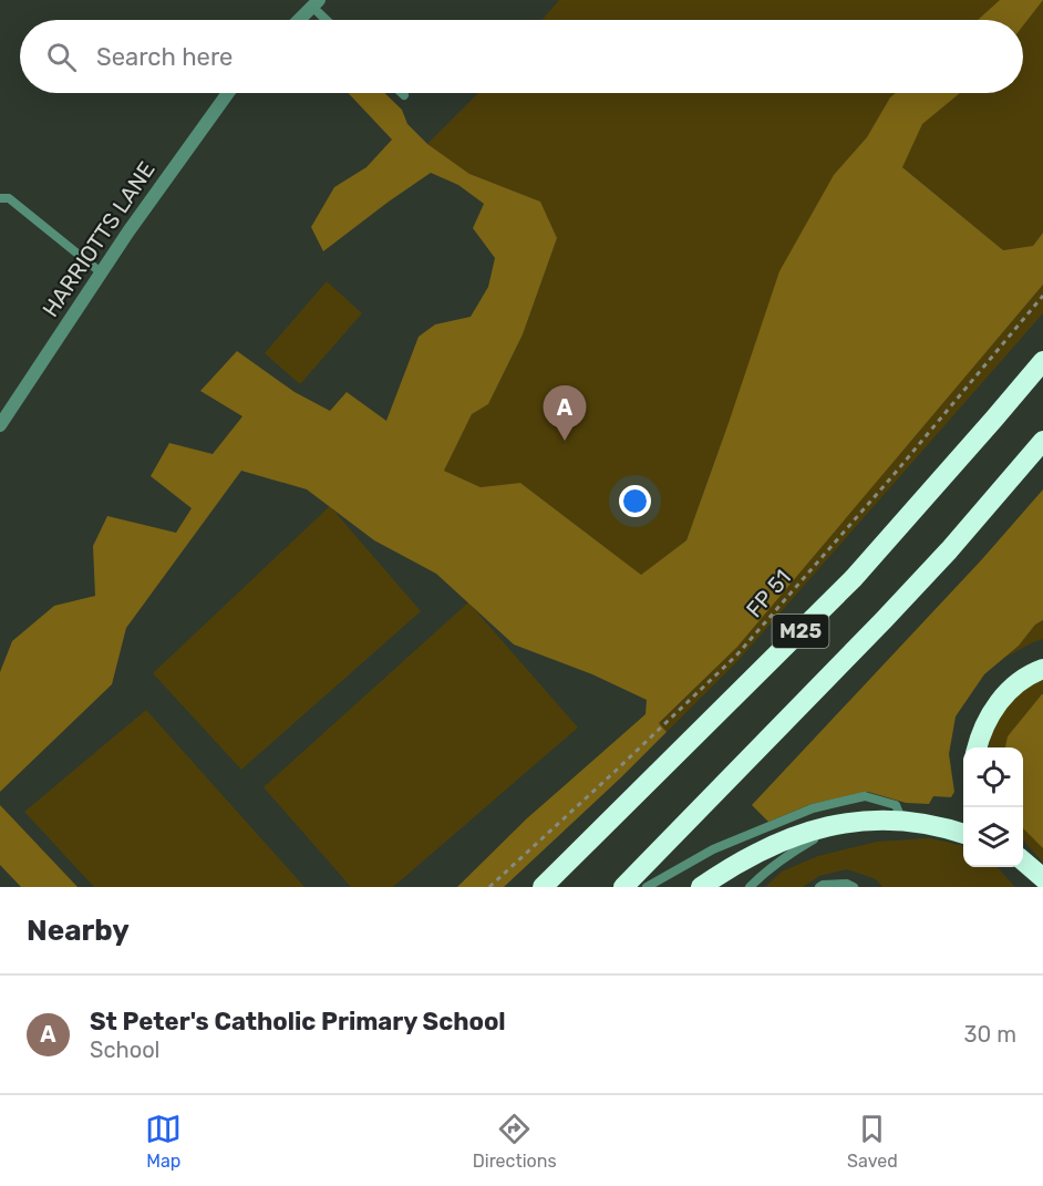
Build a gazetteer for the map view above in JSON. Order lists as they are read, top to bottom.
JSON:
{
  "streets": {
    "highway": ["M25"],
    "street": ["HARRIOTTS LANE"],
    "path": ["FP 51"]
  },
  "page": {
    "search": "Search here",
    "pins": "A",
    "heading": "Nearby",
    "list": [
      {
        "mark": "A",
        "name": "St Peter's Catholic Primary School",
        "note": "School",
        "value": "30 m"
      }
    ],
    "nav": ["Map", "Directions", "Saved"]
  }
}
